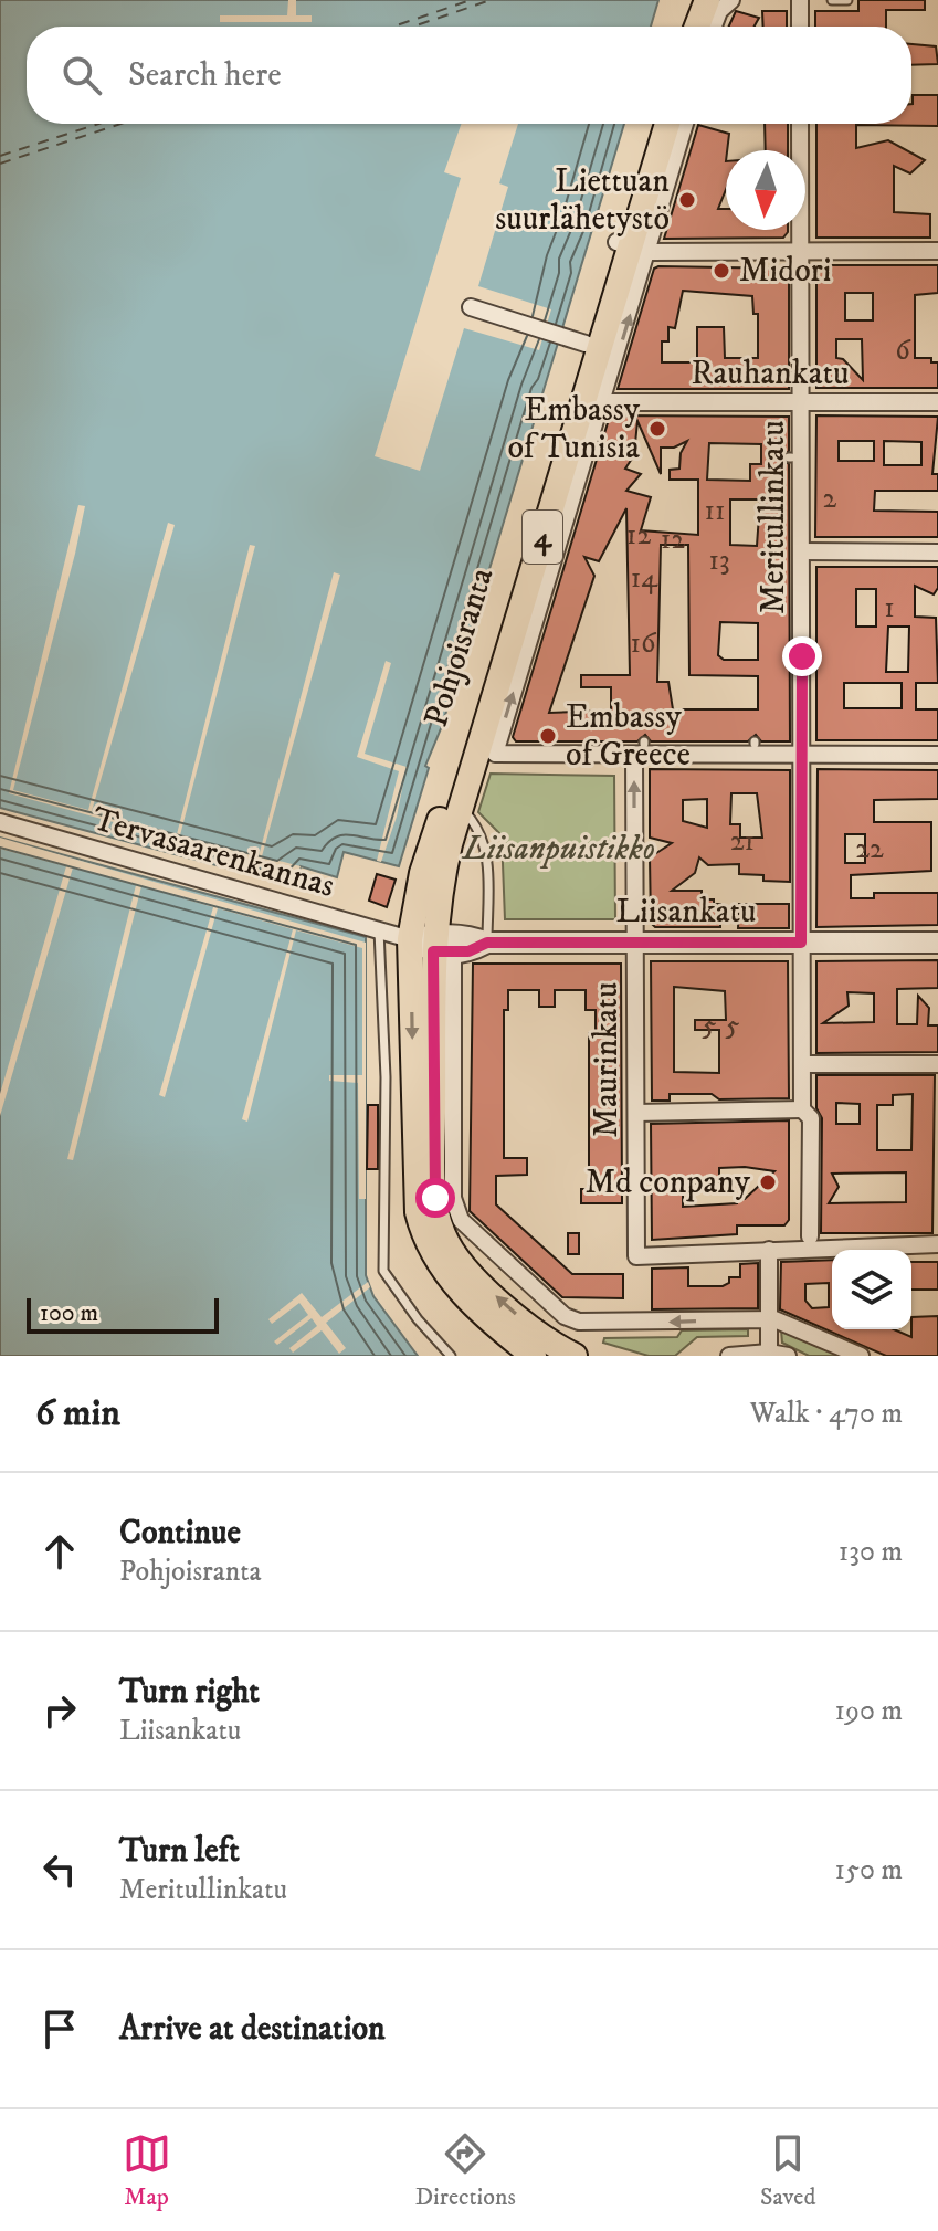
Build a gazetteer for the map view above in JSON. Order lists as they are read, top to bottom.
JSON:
{
  "streets": {
    "main road": ["4", "Pohjoisranta"],
    "street": [
      "Rauhankatu",
      "Meritullinkatu",
      "Tervasaarenkannas",
      "Liisankatu",
      "Maurinkatu"
    ]
  },
  "crossings": [
    ["Rauhankatu", "Meritullinkatu"],
    ["Rauhankatu", "Pohjoisranta"],
    ["Meritullinkatu", "Liisankatu"],
    ["Pohjoisranta", "Tervasaarenkannas"],
    ["Pohjoisranta", "Liisankatu"],
    ["Pohjoisranta", "Maurinkatu"],
    ["Tervasaarenkannas", "Liisankatu"],
    ["Liisankatu", "Maurinkatu"]
  ],
  "parks": ["Liisanpuistikko"],
  "places": [
    "Liettuan suurlähetystö",
    "Midori",
    "Embassy of Tunisia",
    "Embassy of Greece",
    "Md conpany"
  ],
  "house_numbers": [
    "6",
    "2",
    "11",
    "12",
    "12",
    "13",
    "14",
    "1",
    "16",
    "21",
    "22",
    "5",
    "5"
  ],
  "scale_bar": "100 m",
  "north": "bottom",
  "page": {
    "search": "Search here",
    "scale": "100 m",
    "heading": ["6 min", "Walk · 470 m"],
    "list": [
      ["Continue", "Pohjoisranta", "130 m"],
      ["Turn right", "Liisankatu", "190 m"],
      ["Turn left", "Meritullinkatu", "150 m"],
      "Arrive at destination"
    ],
    "nav": ["Map", "Directions", "Saved"]
  }
}
